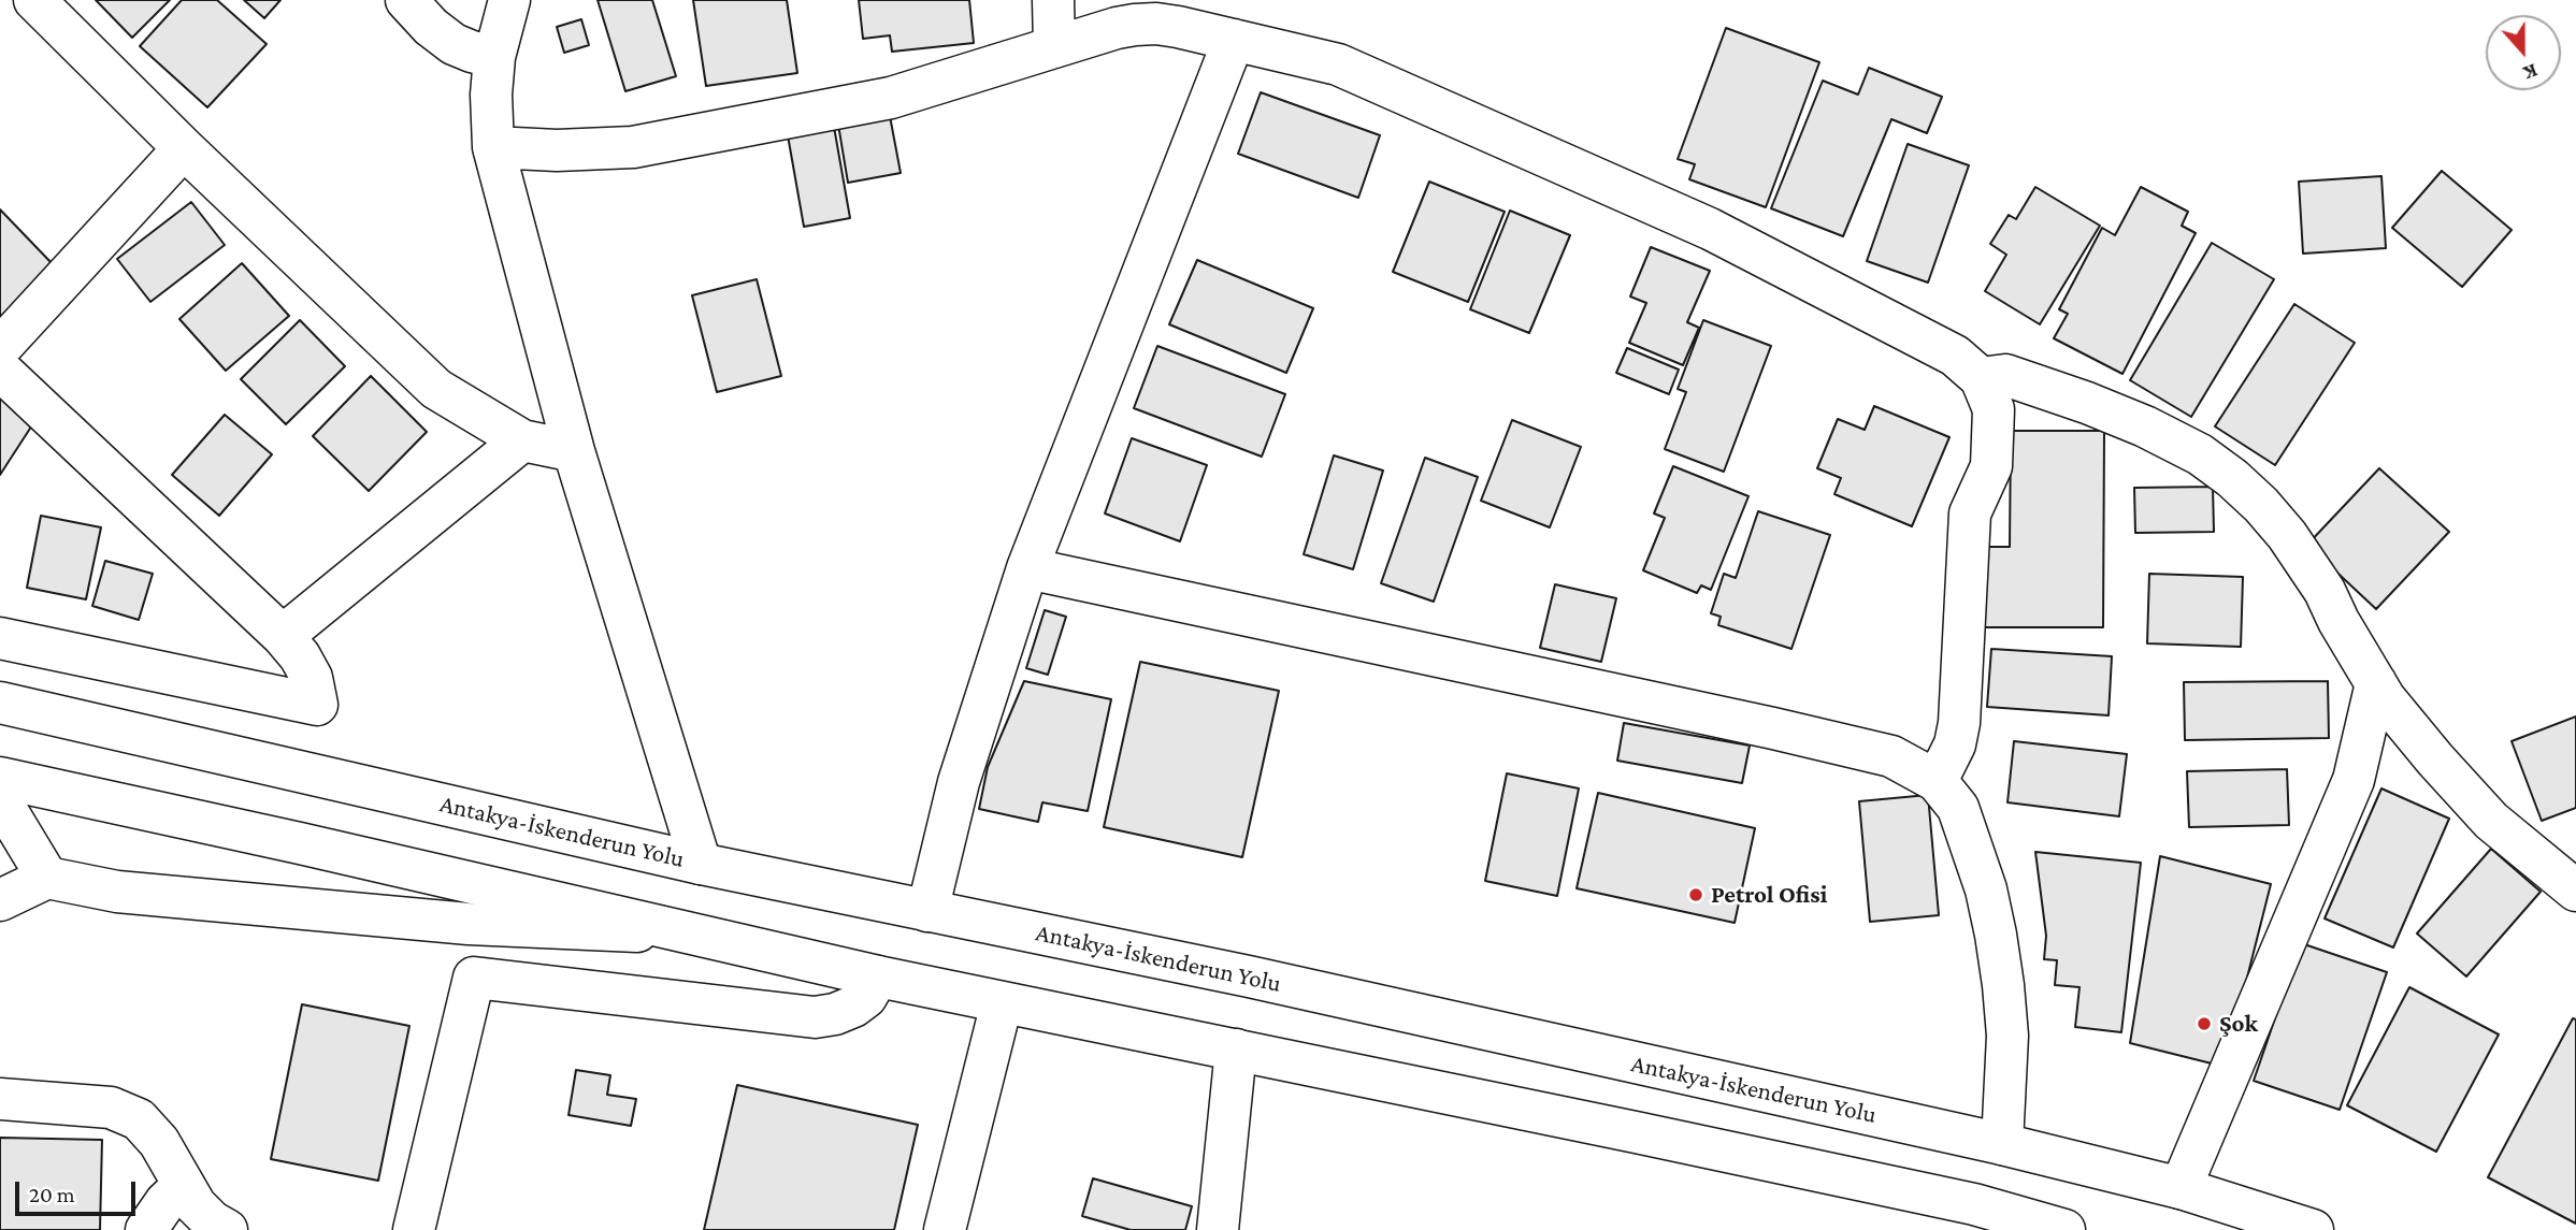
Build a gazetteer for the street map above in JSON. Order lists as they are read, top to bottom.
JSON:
{
  "streets": {
    "main road": ["Antakya-İskenderun Yolu"]
  },
  "places": ["Petrol Ofisi", "Şok"],
  "scale_bar": "20 m",
  "north": "bottom"
}
